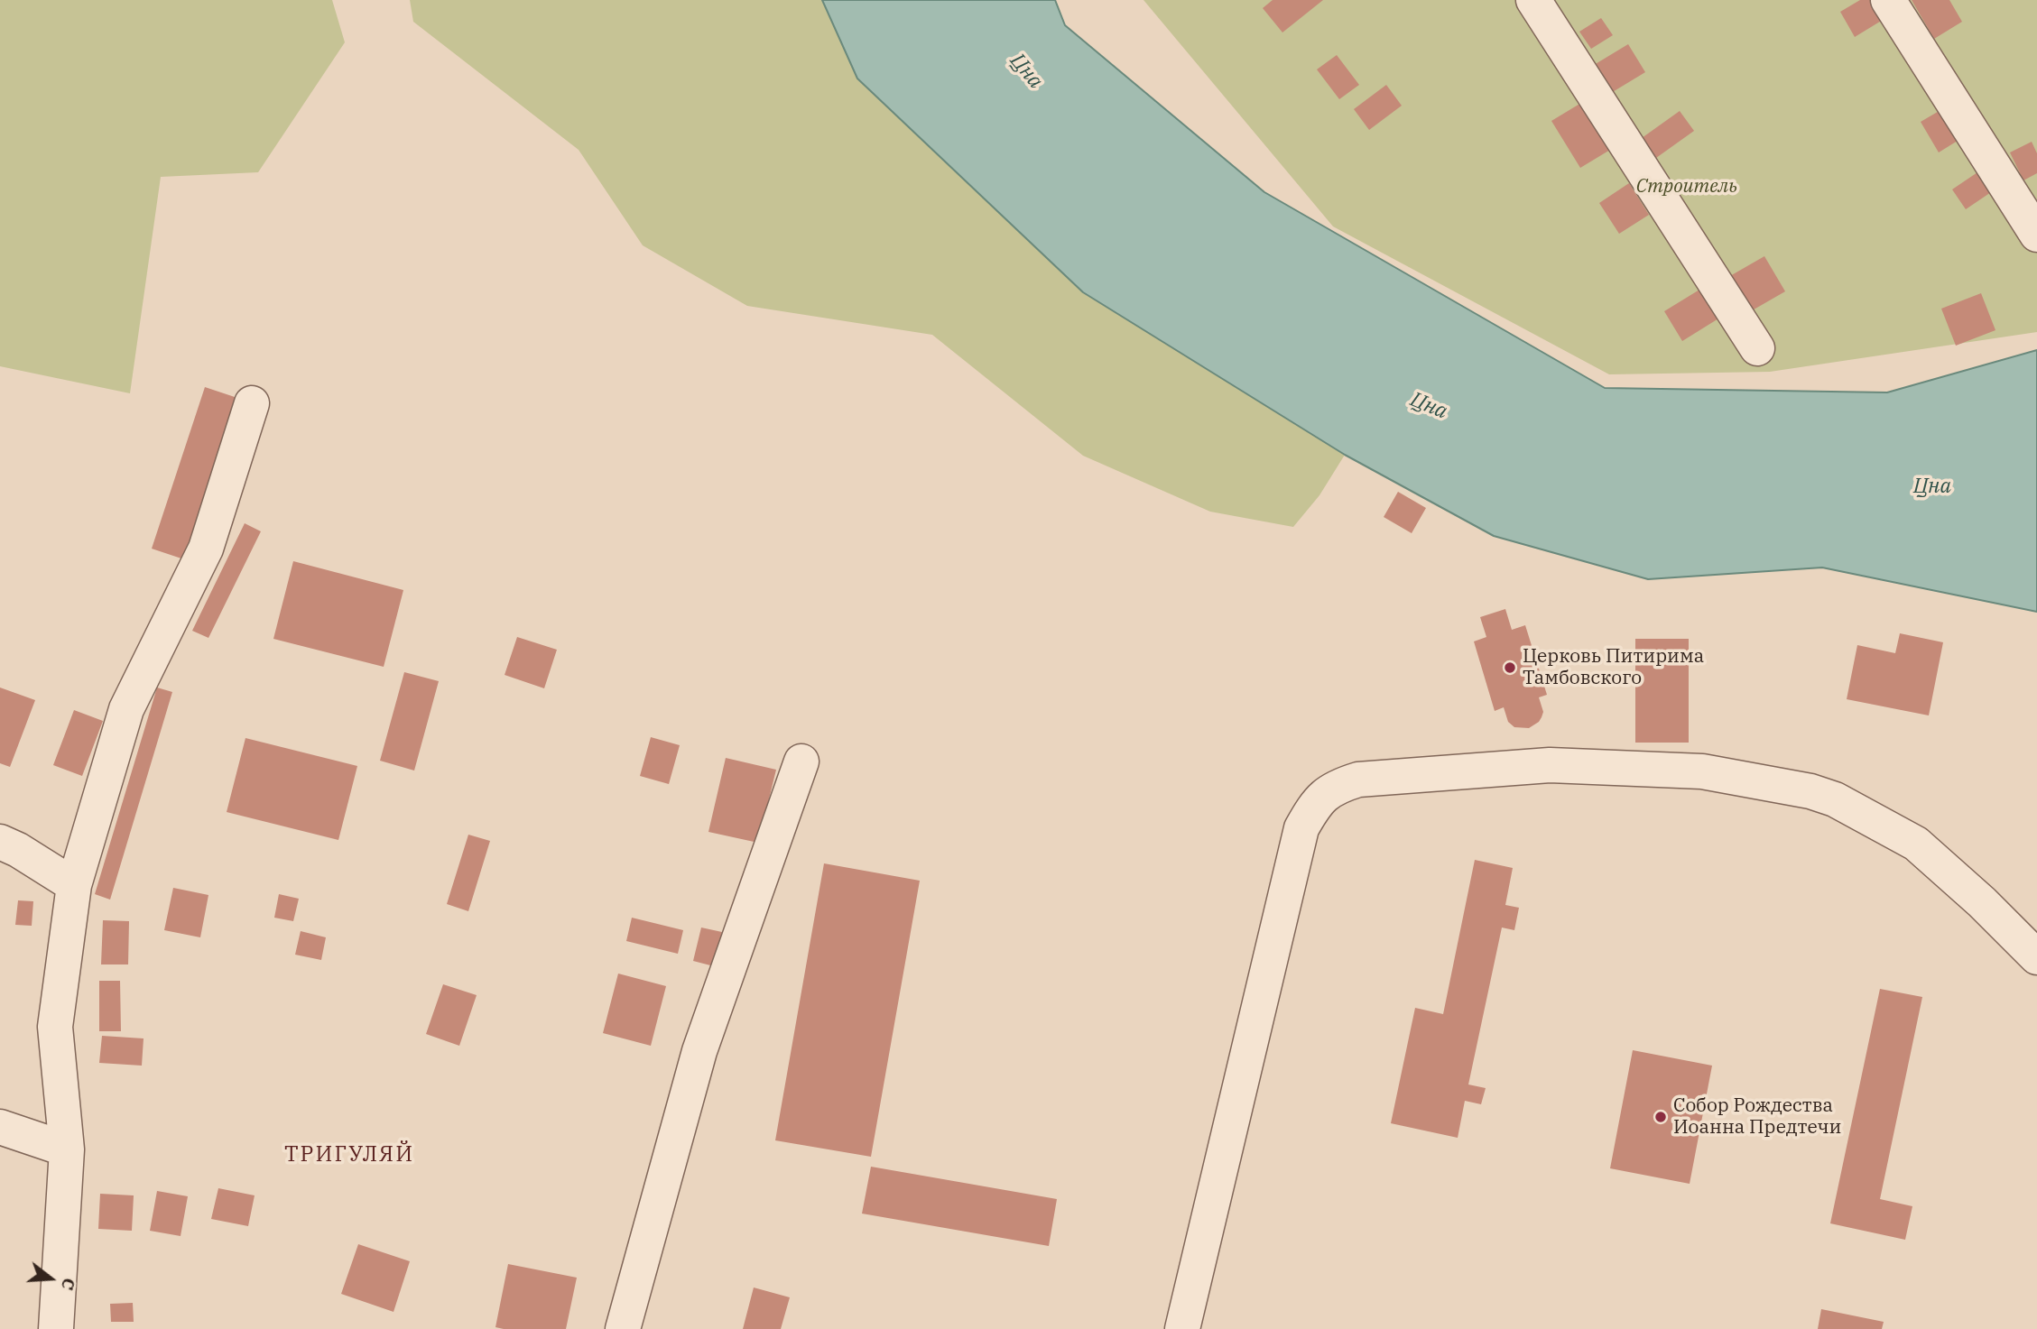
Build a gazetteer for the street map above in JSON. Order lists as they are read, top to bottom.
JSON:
{
  "districts": ["ТРИГУЛЯЙ"],
  "water": ["Цна"],
  "parks": ["Строитель"],
  "places": ["Церковь Питирима Тамбовского", "Собор Рождества Иоанна Предтечи"],
  "north": "right"
}
